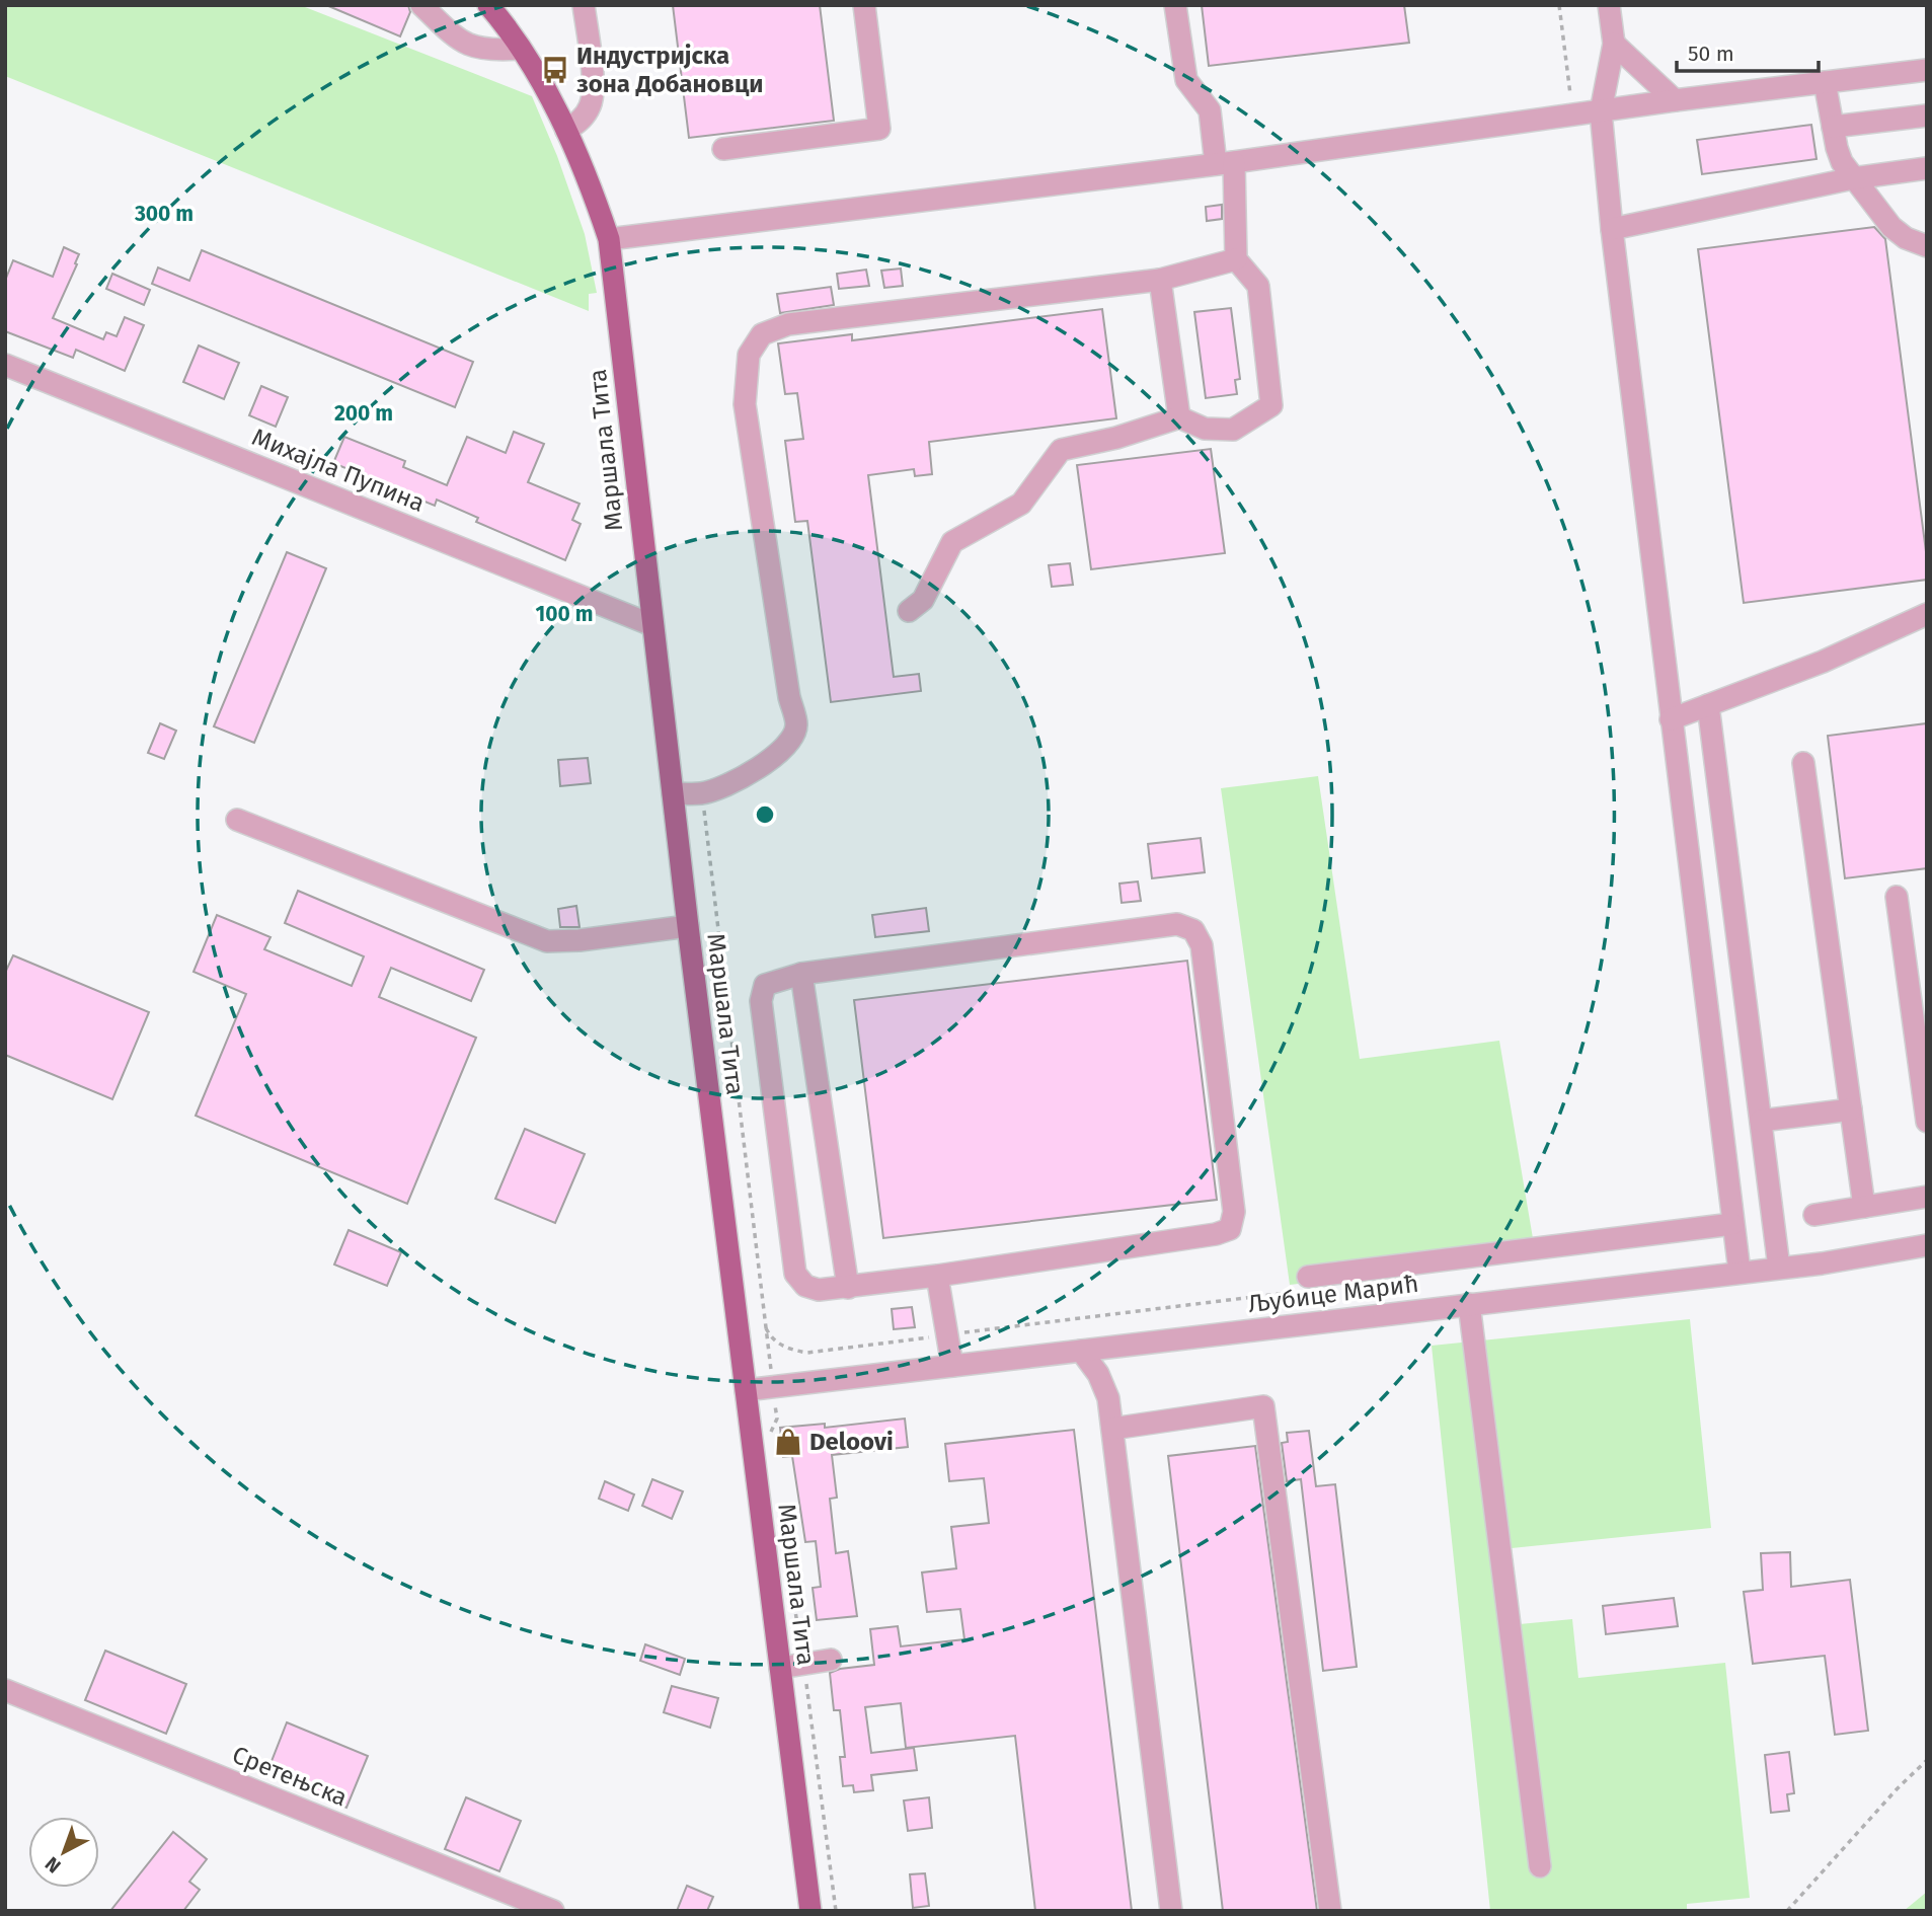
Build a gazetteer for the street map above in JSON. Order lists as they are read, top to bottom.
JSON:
{
  "streets": {
    "main road": ["Маршала Тита"],
    "street": ["Михајла Пупина", "Љубице Марић", "Сретењска"]
  },
  "crossings": [
    ["Маршала Тита", "Михајла Пупина"],
    ["Маршала Тита", "Љубице Марић"]
  ],
  "places": {
    "bus stop": ["Индустријска зона Добановци"],
    "shop": ["Deloovi"]
  },
  "scale_bar": "50 m",
  "north": "bottom left",
  "rings": ["300 m", "200 m", "100 m"]
}
